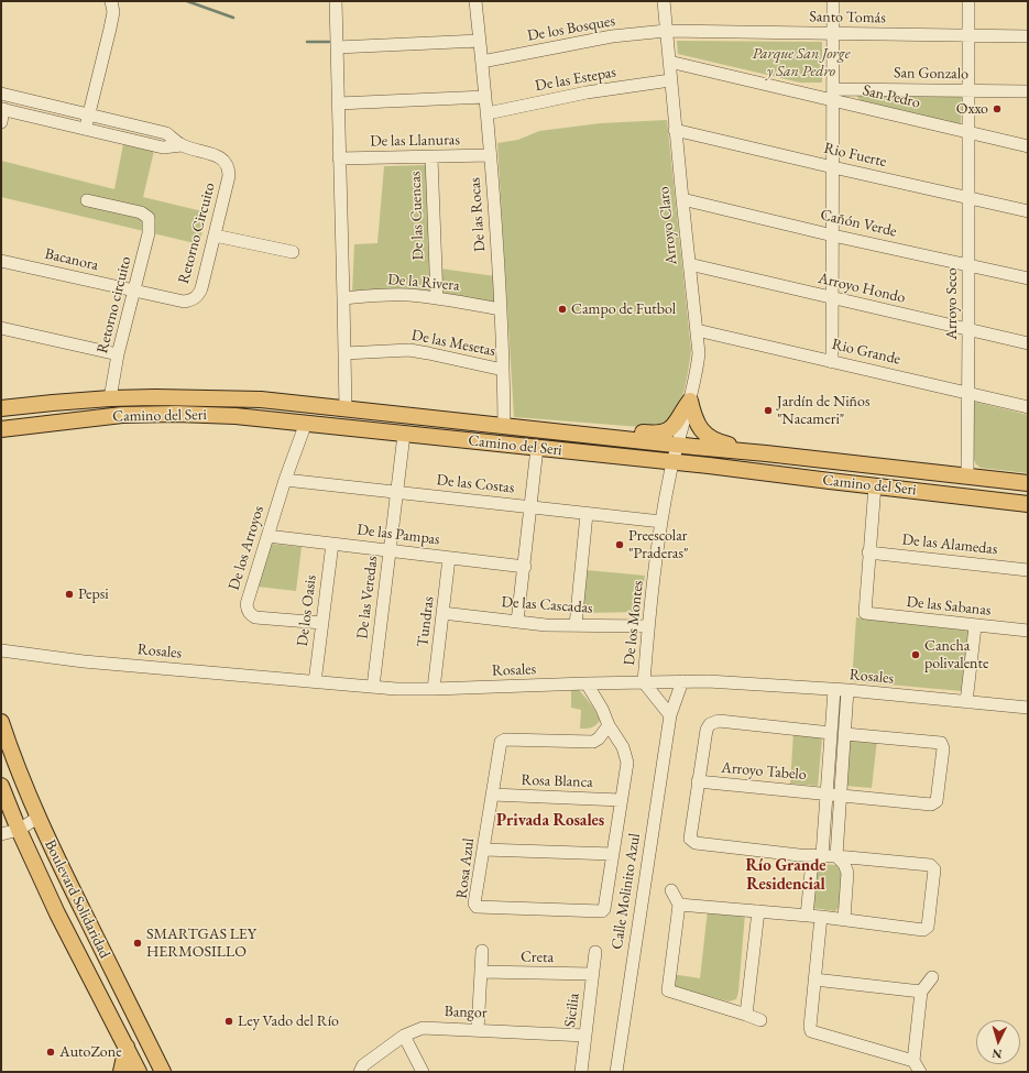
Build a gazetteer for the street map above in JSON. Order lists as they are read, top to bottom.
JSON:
{
  "streets": {
    "main road": ["Camino del Seri", "Boulevard Solidaridad"],
    "street": [
      "Santo Tomás",
      "De los Bosques",
      "San Gonzalo",
      "De las Estepas",
      "San Pedro",
      "De las Llanuras",
      "Rio Fuerte",
      "De las Rocas",
      "De las Cuencas",
      "Cañón Verde",
      "Arroyo Claro",
      "Retorno Circuito",
      "Bacanora",
      "De la Rivera",
      "Arroyo Hondo",
      "Arroyo Seco",
      "Retorno circuito",
      "De las Mesetas",
      "Rio Grande",
      "De las Costas",
      "De las Pampas",
      "De las Alamedas",
      "De los Arroyos",
      "De las Veredas",
      "De las Cascadas",
      "De las Sabanas",
      "De los Oasis",
      "Tundras",
      "De los Montes",
      "Rosales",
      "Arroyo Tabelo",
      "Rosa Blanca",
      "Rosa Azul",
      "Calle Molinito Azul",
      "Creta",
      "Sicilia",
      "Bangor"
    ]
  },
  "crossings": [
    ["Santo Tomás", "De los Bosques"],
    ["Santo Tomás", "Arroyo Claro"],
    ["Santo Tomás", "Arroyo Seco"],
    ["De los Bosques", "De las Rocas"],
    ["De los Bosques", "Arroyo Claro"],
    ["San Gonzalo", "San Pedro"],
    ["San Gonzalo", "Arroyo Seco"],
    ["De las Estepas", "De las Rocas"],
    ["De las Estepas", "Arroyo Claro"],
    ["San Pedro", "Arroyo Claro"],
    ["San Pedro", "Arroyo Seco"],
    ["De las Llanuras", "De las Rocas"],
    ["De las Llanuras", "De las Cuencas"],
    ["Rio Fuerte", "Arroyo Claro"],
    ["Rio Fuerte", "Arroyo Seco"],
    ["De las Rocas", "De la Rivera"],
    ["De las Rocas", "De las Mesetas"],
    ["De las Rocas", "Camino del Seri"],
    ["De las Cuencas", "De la Rivera"],
    ["Cañón Verde", "Arroyo Claro"],
    ["Cañón Verde", "Arroyo Seco"],
    ["Arroyo Claro", "Arroyo Hondo"],
    ["Arroyo Claro", "Rio Grande"],
    ["Arroyo Claro", "Camino del Seri"],
    ["Arroyo Claro", "De los Montes"],
    ["Retorno Circuito", "Bacanora"],
    ["Retorno Circuito", "Retorno circuito"],
    ["Bacanora", "Retorno circuito"],
    ["Arroyo Hondo", "Arroyo Seco"],
    ["Arroyo Seco", "Rio Grande"],
    ["Arroyo Seco", "Camino del Seri"],
    ["Retorno circuito", "Camino del Seri"],
    ["Camino del Seri", "De los Arroyos"],
    ["Camino del Seri", "De las Veredas"],
    ["Camino del Seri", "De los Montes"],
    ["De las Costas", "De los Arroyos"],
    ["De las Costas", "De las Veredas"],
    ["De las Costas", "De los Montes"],
    ["De las Pampas", "De los Arroyos"],
    ["De las Pampas", "De las Veredas"],
    ["De las Pampas", "De los Oasis"],
    ["De las Pampas", "Tundras"],
    ["De las Alamedas", "De las Sabanas"],
    ["De los Arroyos", "De los Oasis"],
    ["De las Veredas", "Rosales"],
    ["De las Cascadas", "Tundras"],
    ["De las Cascadas", "De los Montes"],
    ["De los Oasis", "Rosales"],
    ["Tundras", "Rosales"],
    ["De los Montes", "Rosales"],
    ["Rosales", "Calle Molinito Azul"],
    ["Rosa Blanca", "Rosa Azul"],
    ["Creta", "Sicilia"],
    ["Sicilia", "Bangor"]
  ],
  "districts": ["Privada Rosales", "Río Grande Residencial"],
  "parks": ["Parque San Jorge y San Pedro"],
  "places": [
    "Oxxo",
    "Campo de Futbol",
    "Jardín de Niños \"Nacameri\"",
    "Preescolar \"Praderas\"",
    "Pepsi",
    "Cancha polivalente",
    "SMARTGAS LEY HERMOSILLO",
    "Ley Vado del Río",
    "AutoZone"
  ],
  "north": "bottom"
}
